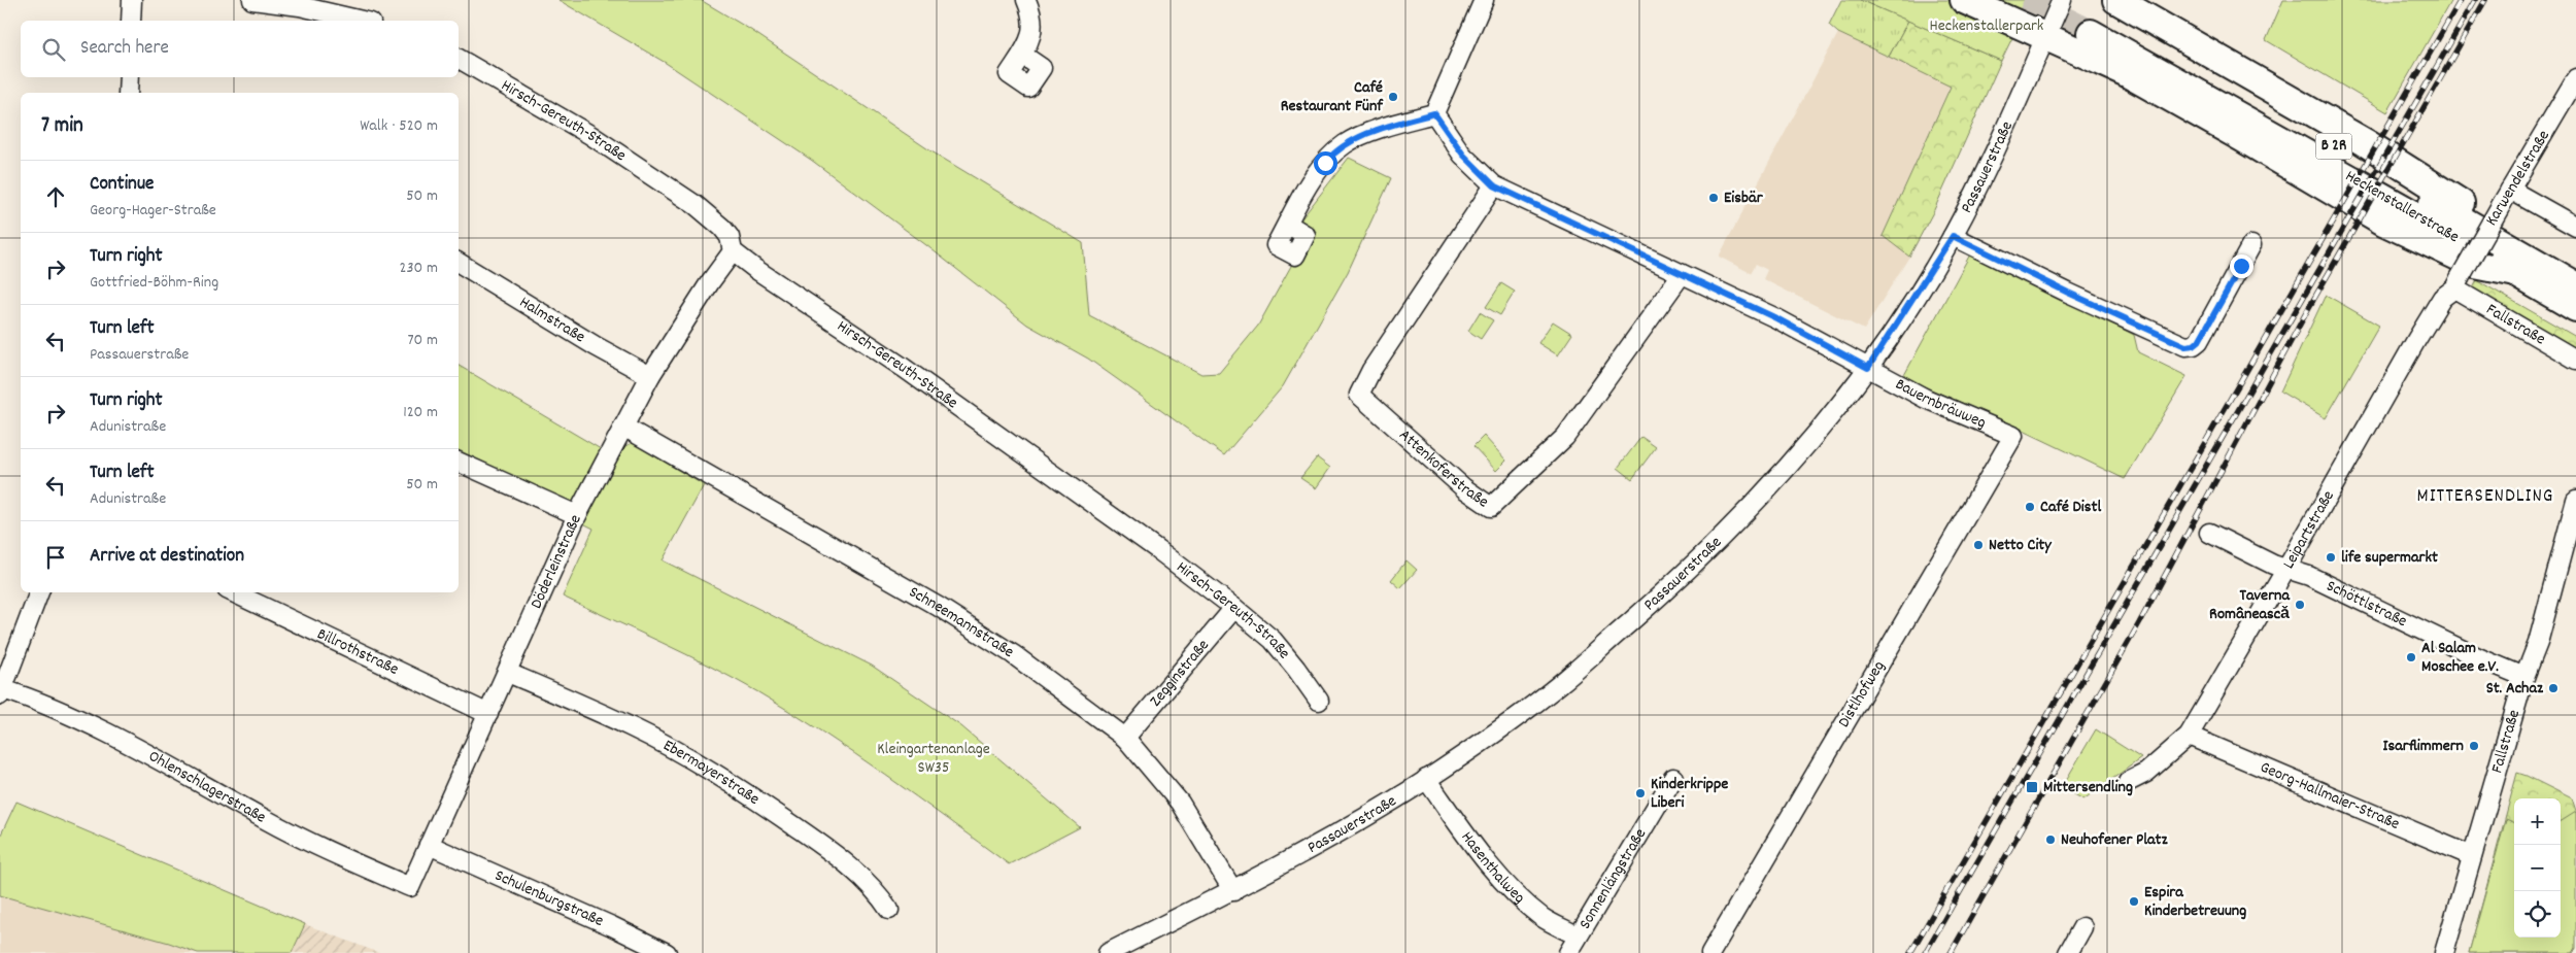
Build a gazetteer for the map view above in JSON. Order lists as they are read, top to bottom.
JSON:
{
  "streets": {
    "highway": ["B 2R", "Heckenstallerstraße"],
    "street": [
      "Hirsch-Gereuth-Straße",
      "Passauerstraße",
      "Karwendelstraße",
      "Halmstraße",
      "Fallstraße",
      "Bauernbräuweg",
      "Attenkoferstraße",
      "Leipartstraße",
      "Döderleinstraße",
      "Schöttlstraße",
      "Schneemannstraße",
      "Billrothstraße",
      "Zegginstraße",
      "Distlhofweg",
      "Ebermayerstraße",
      "Ohlenschlagerstraße",
      "Georg-Hallmaier-Straße",
      "Hasenthalweg",
      "Sonnenlängstraße",
      "Schulenburgstraße"
    ]
  },
  "crossings": [
    ["Hirsch-Gereuth-Straße", "Döderleinstraße"],
    ["Hirsch-Gereuth-Straße", "Zegginstraße"],
    ["Passauerstraße", "Bauernbräuweg"],
    ["Passauerstraße", "Schneemannstraße"],
    ["Passauerstraße", "Hasenthalweg"],
    ["Karwendelstraße", "Fallstraße"],
    ["Karwendelstraße", "Leipartstraße"],
    ["Halmstraße", "Döderleinstraße"],
    ["Fallstraße", "Leipartstraße"],
    ["Fallstraße", "Schöttlstraße"],
    ["Fallstraße", "Georg-Hallmaier-Straße"],
    ["Bauernbräuweg", "Attenkoferstraße"],
    ["Bauernbräuweg", "Distlhofweg"],
    ["Leipartstraße", "Schöttlstraße"],
    ["Leipartstraße", "Georg-Hallmaier-Straße"],
    ["Döderleinstraße", "Schneemannstraße"],
    ["Döderleinstraße", "Billrothstraße"],
    ["Döderleinstraße", "Ebermayerstraße"],
    ["Döderleinstraße", "Ohlenschlagerstraße"],
    ["Döderleinstraße", "Schulenburgstraße"],
    ["Schneemannstraße", "Zegginstraße"],
    ["Hasenthalweg", "Sonnenlängstraße"]
  ],
  "districts": ["MITTERSENDLING"],
  "parks": ["Heckenstallerpark", "Kleingartenanlage SW35"],
  "places": {
    "other": [
      "Café Restaurant Fünf",
      "Eisbär",
      "Café Distl",
      "Netto City",
      "life supermarkt",
      "Taverna Româneascǎ",
      "Al Salam Moschee e.V.",
      "St. Achaz",
      "Isarflimmern",
      "Kinderkrippe Liberi",
      "Neuhofener Platz",
      "Espira Kinderbetreuung"
    ],
    "transit": ["Mittersendling"]
  },
  "page": {
    "search": "Search here",
    "heading": ["7 min", "Walk · 520 m"],
    "list": [
      ["Continue", "Georg-Hager-Straße", "50 m"],
      ["Turn right", "Gottfried-Böhm-Ring", "230 m"],
      ["Turn left", "Passauerstraße", "70 m"],
      ["Turn right", "Adunistraße", "120 m"],
      ["Turn left", "Adunistraße", "50 m"],
      "Arrive at destination"
    ],
    "map_buttons": ["+", "−"]
  }
}
